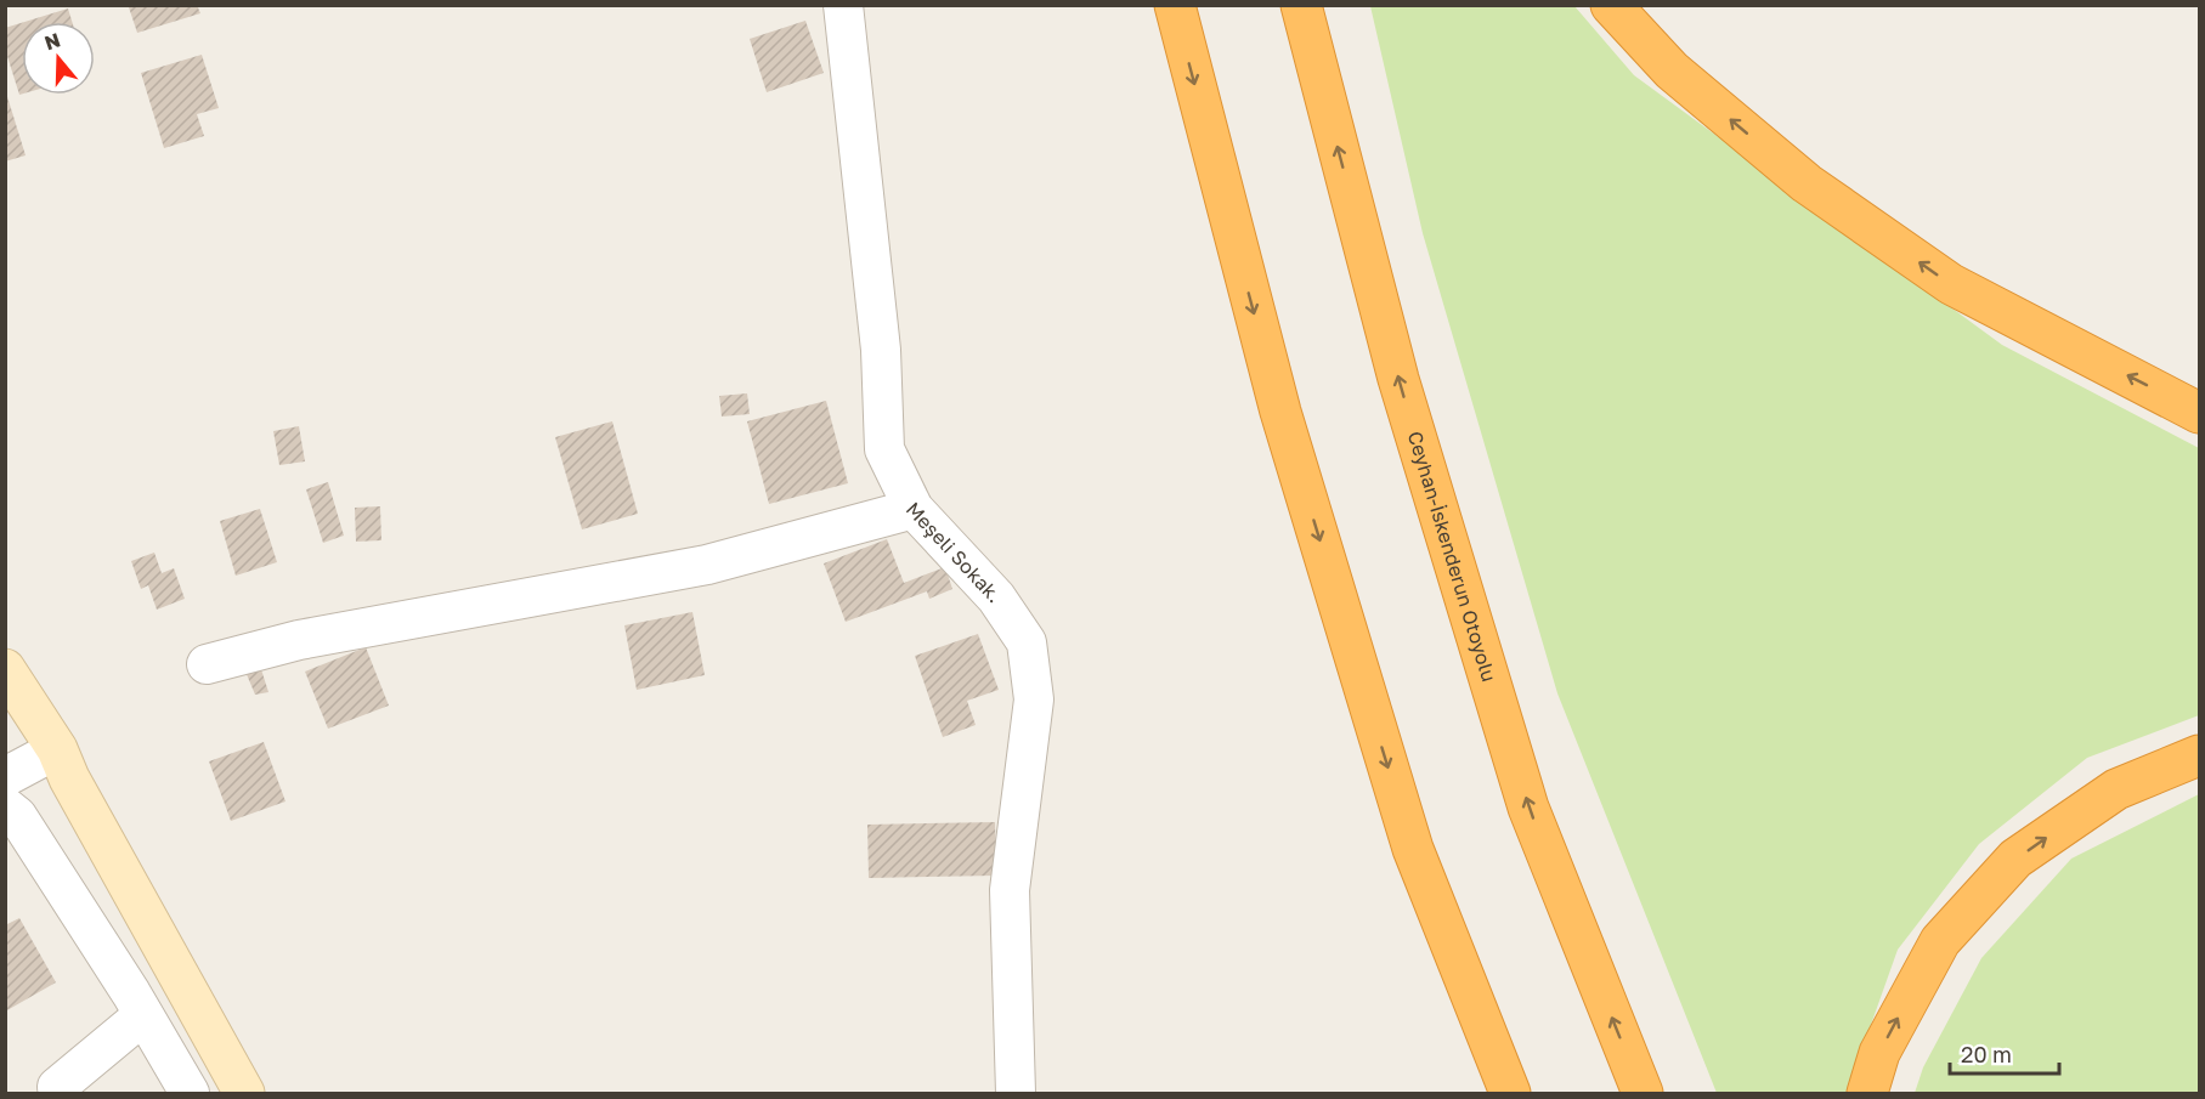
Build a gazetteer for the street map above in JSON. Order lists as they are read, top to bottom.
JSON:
{
  "streets": {
    "highway": ["Ceyhan-İskenderun Otoyolu"],
    "street": ["Meşeli Sokak."]
  },
  "scale_bar": "20 m",
  "north": "top"
}
